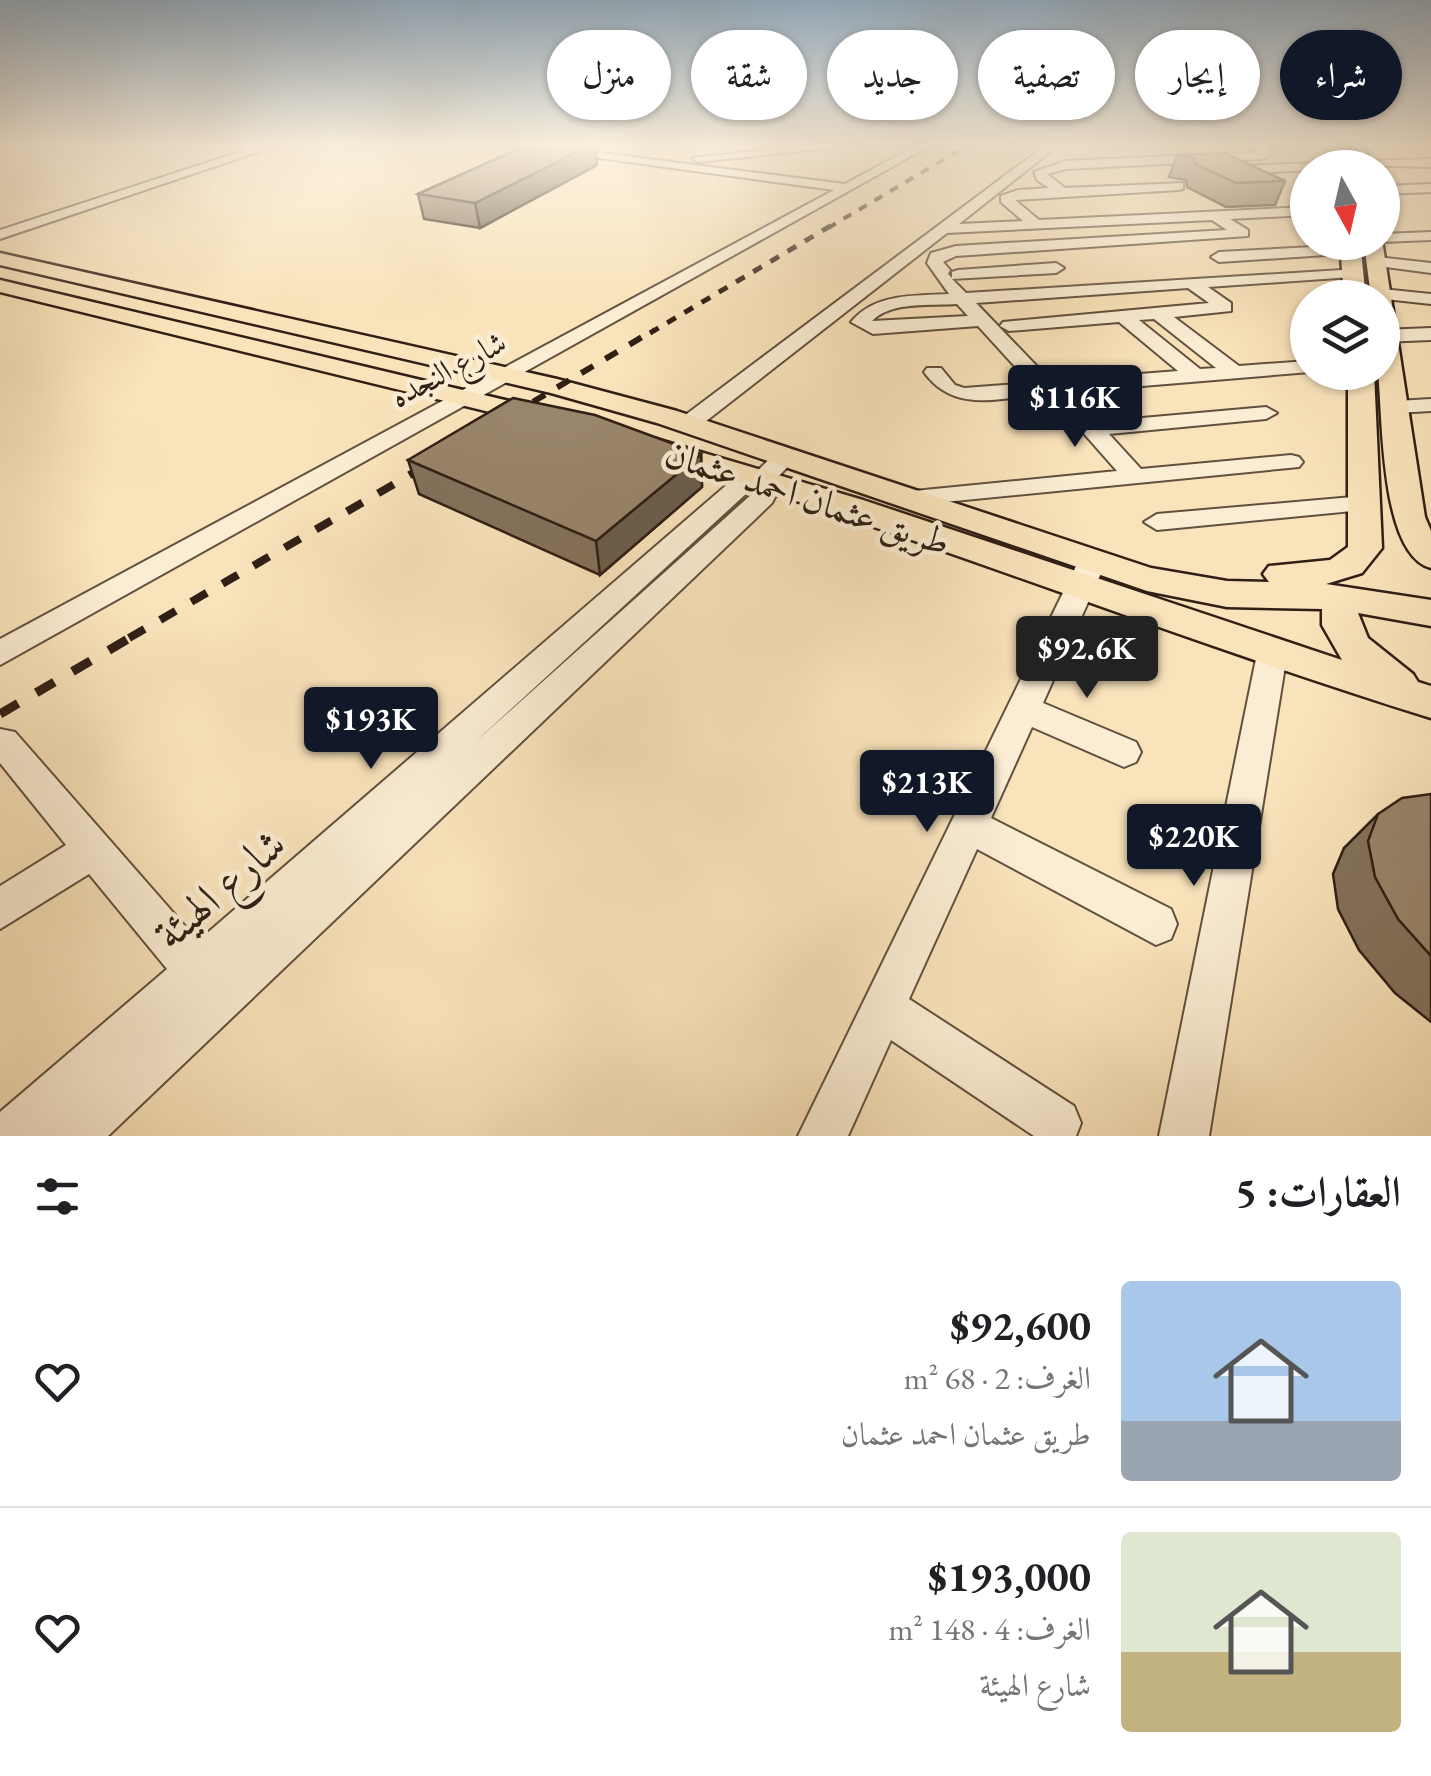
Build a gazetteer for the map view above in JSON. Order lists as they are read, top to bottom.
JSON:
{
  "streets": {
    "main road": ["طريق عثمان احمد عثمان"],
    "street": ["شارع النجده", "شارع الهيئة"]
  },
  "crossings": [
    ["شارع النجده", "طريق عثمان احمد عثمان"],
    ["طريق عثمان احمد عثمان", "شارع الهيئة"]
  ],
  "north": "bottom",
  "page": {
    "chip": [
      "شراء",
      "إيجار",
      "تصفية",
      "جديد",
      "شقة",
      "منزل"
    ],
    "price": [
      "$116K",
      "$92.6K",
      "$193K",
      "$213K",
      "$220K"
    ],
    "heading": "العقارات: 5",
    "list": [
      {
        "name": "$92,600",
        "note": "الغرف: 2 · 68 m² · طريق عثمان احمد عثمان"
      },
      {
        "name": "$193,000",
        "note": "الغرف: 4 · 148 m² · شارع الهيئة"
      }
    ]
  }
}
